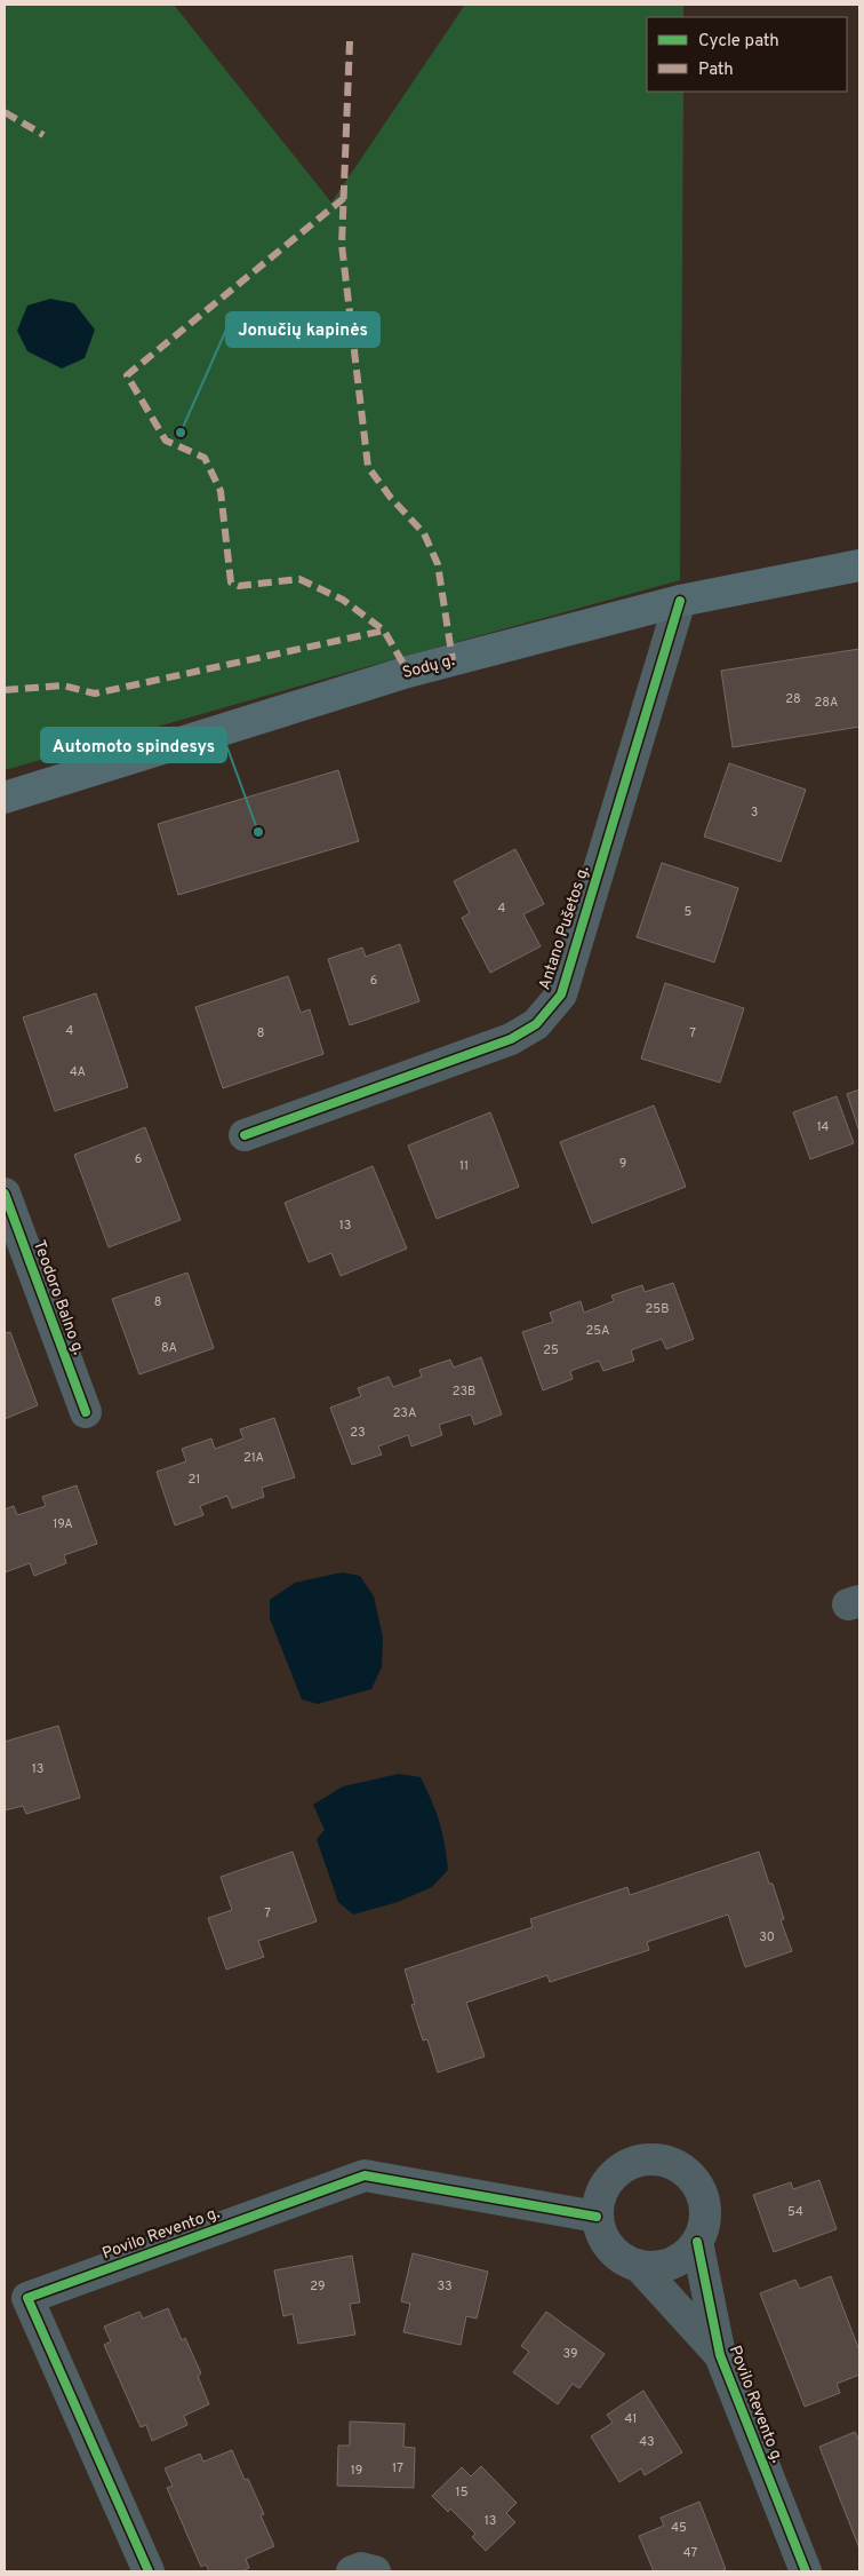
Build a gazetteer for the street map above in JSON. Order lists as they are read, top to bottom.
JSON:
{
  "streets": {
    "main road": ["Sodų g."],
    "street": ["Antano Pušetos g.", "Teodoro Balno g.", "Povilo Revento g."]
  },
  "crossings": [
    ["Sodų g.", "Antano Pušetos g."]
  ],
  "places": ["Jonučių kapinės", "Automoto spindesys"],
  "house_numbers": [
    "28",
    "28A",
    "3",
    "4",
    "5",
    "6",
    "4",
    "8",
    "7",
    "4A",
    "14",
    "6",
    "9",
    "11",
    "13",
    "8",
    "25B",
    "25A",
    "8A",
    "25",
    "23B",
    "23A",
    "23",
    "21A",
    "21",
    "19A",
    "13",
    "7",
    "30",
    "54",
    "29",
    "33",
    "39",
    "41",
    "43",
    "17",
    "19",
    "15",
    "13",
    "45",
    "47"
  ],
  "legend": ["Cycle path", "Path"]
}
